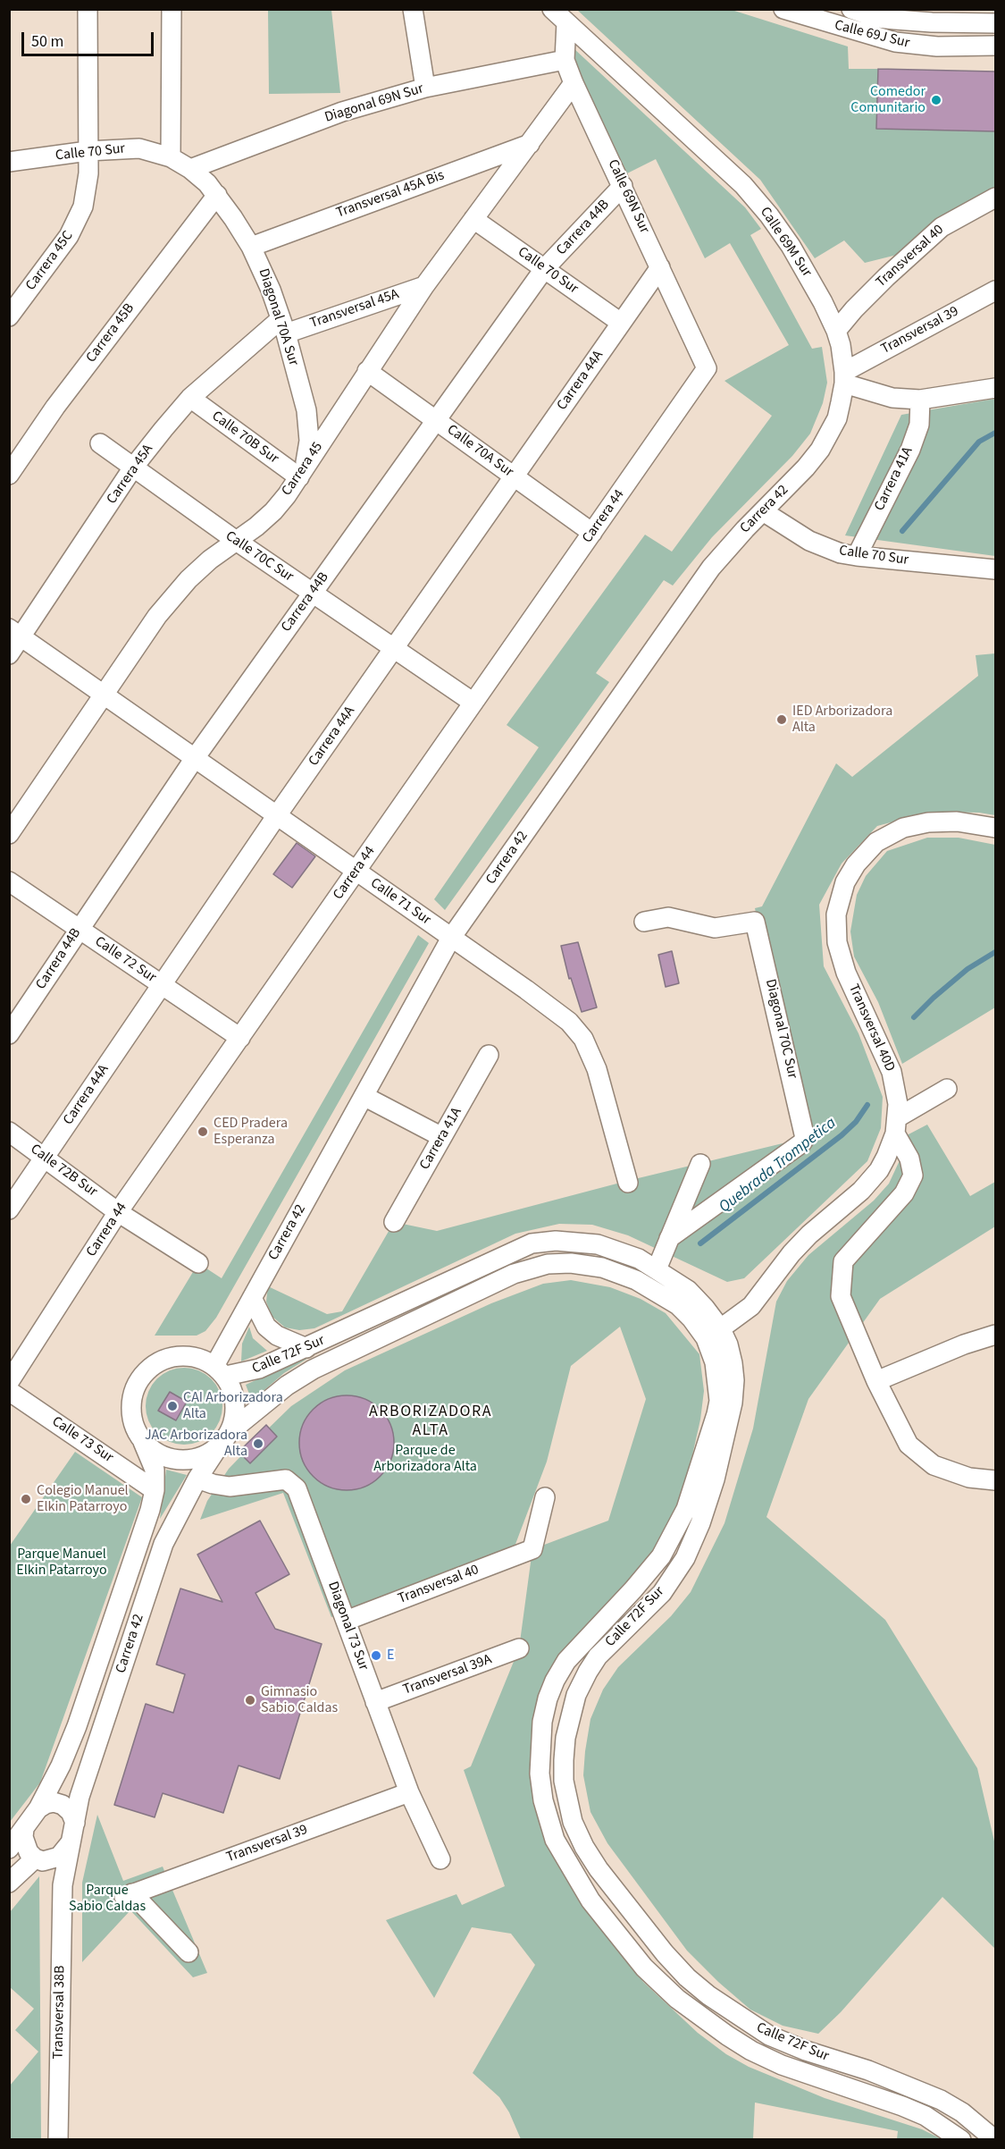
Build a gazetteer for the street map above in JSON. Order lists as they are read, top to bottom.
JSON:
{
  "streets": {
    "street": [
      "Calle 69J Sur",
      "Diagonal 69N Sur",
      "Calle 70 Sur",
      "Transversal 45A Bis",
      "Calle 69N Sur",
      "Carrera 44B",
      "Calle 69M Sur",
      "Transversal 40",
      "Carrera 45C",
      "Transversal 45A",
      "Diagonal 70A Sur",
      "Transversal 39",
      "Carrera 45B",
      "Carrera 44A",
      "Calle 70B Sur",
      "Calle 70A Sur",
      "Carrera 45",
      "Carrera 45A",
      "Carrera 41A",
      "Carrera 42",
      "Carrera 44",
      "Calle 70C Sur",
      "Calle 71 Sur",
      "Calle 72 Sur",
      "Transversal 40D",
      "Diagonal 70C Sur",
      "Calle 72B Sur",
      "Calle 72F Sur",
      "Calle 73 Sur",
      "Diagonal 73 Sur",
      "Transversal 39A",
      "Transversal 38B"
    ]
  },
  "crossings": [
    ["Diagonal 69N Sur", "Calle 69N Sur"],
    ["Diagonal 69N Sur", "Diagonal 70A Sur"],
    ["Calle 70 Sur", "Carrera 44B"],
    ["Calle 70 Sur", "Carrera 45C"],
    ["Calle 70 Sur", "Diagonal 70A Sur"],
    ["Calle 70 Sur", "Carrera 44A"],
    ["Calle 70 Sur", "Carrera 45"],
    ["Calle 70 Sur", "Carrera 41A"],
    ["Calle 70 Sur", "Carrera 42"],
    ["Transversal 45A Bis", "Diagonal 70A Sur"],
    ["Transversal 45A Bis", "Carrera 45"],
    ["Calle 69N Sur", "Carrera 44B"],
    ["Calle 69N Sur", "Calle 69M Sur"],
    ["Calle 69N Sur", "Carrera 44A"],
    ["Calle 69N Sur", "Carrera 45"],
    ["Calle 69N Sur", "Carrera 44"],
    ["Carrera 44B", "Calle 70A Sur"],
    ["Carrera 44B", "Calle 70C Sur"],
    ["Carrera 44B", "Calle 71 Sur"],
    ["Carrera 44B", "Calle 72 Sur"],
    ["Calle 69M Sur", "Transversal 40"],
    ["Calle 69M Sur", "Transversal 39"],
    ["Calle 69M Sur", "Carrera 42"],
    ["Transversal 40", "Diagonal 73 Sur"],
    ["Transversal 45A", "Diagonal 70A Sur"],
    ["Transversal 45A", "Carrera 45"],
    ["Transversal 45A", "Carrera 45A"],
    ["Diagonal 70A Sur", "Carrera 45B"],
    ["Diagonal 70A Sur", "Calle 70B Sur"],
    ["Diagonal 70A Sur", "Carrera 45"],
    ["Diagonal 70A Sur", "Carrera 45A"],
    ["Transversal 39", "Carrera 42"],
    ["Transversal 39", "Diagonal 73 Sur"],
    ["Carrera 44A", "Calle 70A Sur"],
    ["Carrera 44A", "Calle 70C Sur"],
    ["Carrera 44A", "Calle 71 Sur"],
    ["Carrera 44A", "Calle 72 Sur"],
    ["Carrera 44A", "Calle 72B Sur"],
    ["Calle 70B Sur", "Carrera 45"],
    ["Calle 70B Sur", "Carrera 45A"],
    ["Calle 70A Sur", "Carrera 45"],
    ["Calle 70A Sur", "Carrera 44"],
    ["Carrera 45", "Calle 70C Sur"],
    ["Carrera 45", "Calle 71 Sur"],
    ["Carrera 45A", "Calle 70C Sur"],
    ["Carrera 45A", "Calle 71 Sur"],
    ["Carrera 42", "Calle 71 Sur"],
    ["Carrera 42", "Calle 72F Sur"],
    ["Carrera 42", "Calle 73 Sur"],
    ["Carrera 42", "Diagonal 73 Sur"],
    ["Carrera 42", "Transversal 38B"],
    ["Carrera 44", "Calle 70C Sur"],
    ["Carrera 44", "Calle 71 Sur"],
    ["Carrera 44", "Calle 72 Sur"],
    ["Carrera 44", "Calle 72B Sur"],
    ["Transversal 40D", "Calle 72F Sur"],
    ["Diagonal 73 Sur", "Transversal 39A"]
  ],
  "districts": ["ARBORIZADORA ALTA"],
  "water": ["Quebrada Trompetica"],
  "parks": ["Parque de Arborizadora Alta", "Parque Manuel Elkin Patarroyo", "Parque Sabio Caldas"],
  "places": [
    "Comedor Comunitario",
    "IED Arborizadora Alta",
    "CED Pradera Esperanza",
    "CAI Arborizadora Alta",
    "JAC Arborizadora Alta",
    "Colegio Manuel Elkin Patarroyo",
    "E",
    "Gimnasio Sabio Caldas"
  ],
  "scale_bar": "50 m"
}
